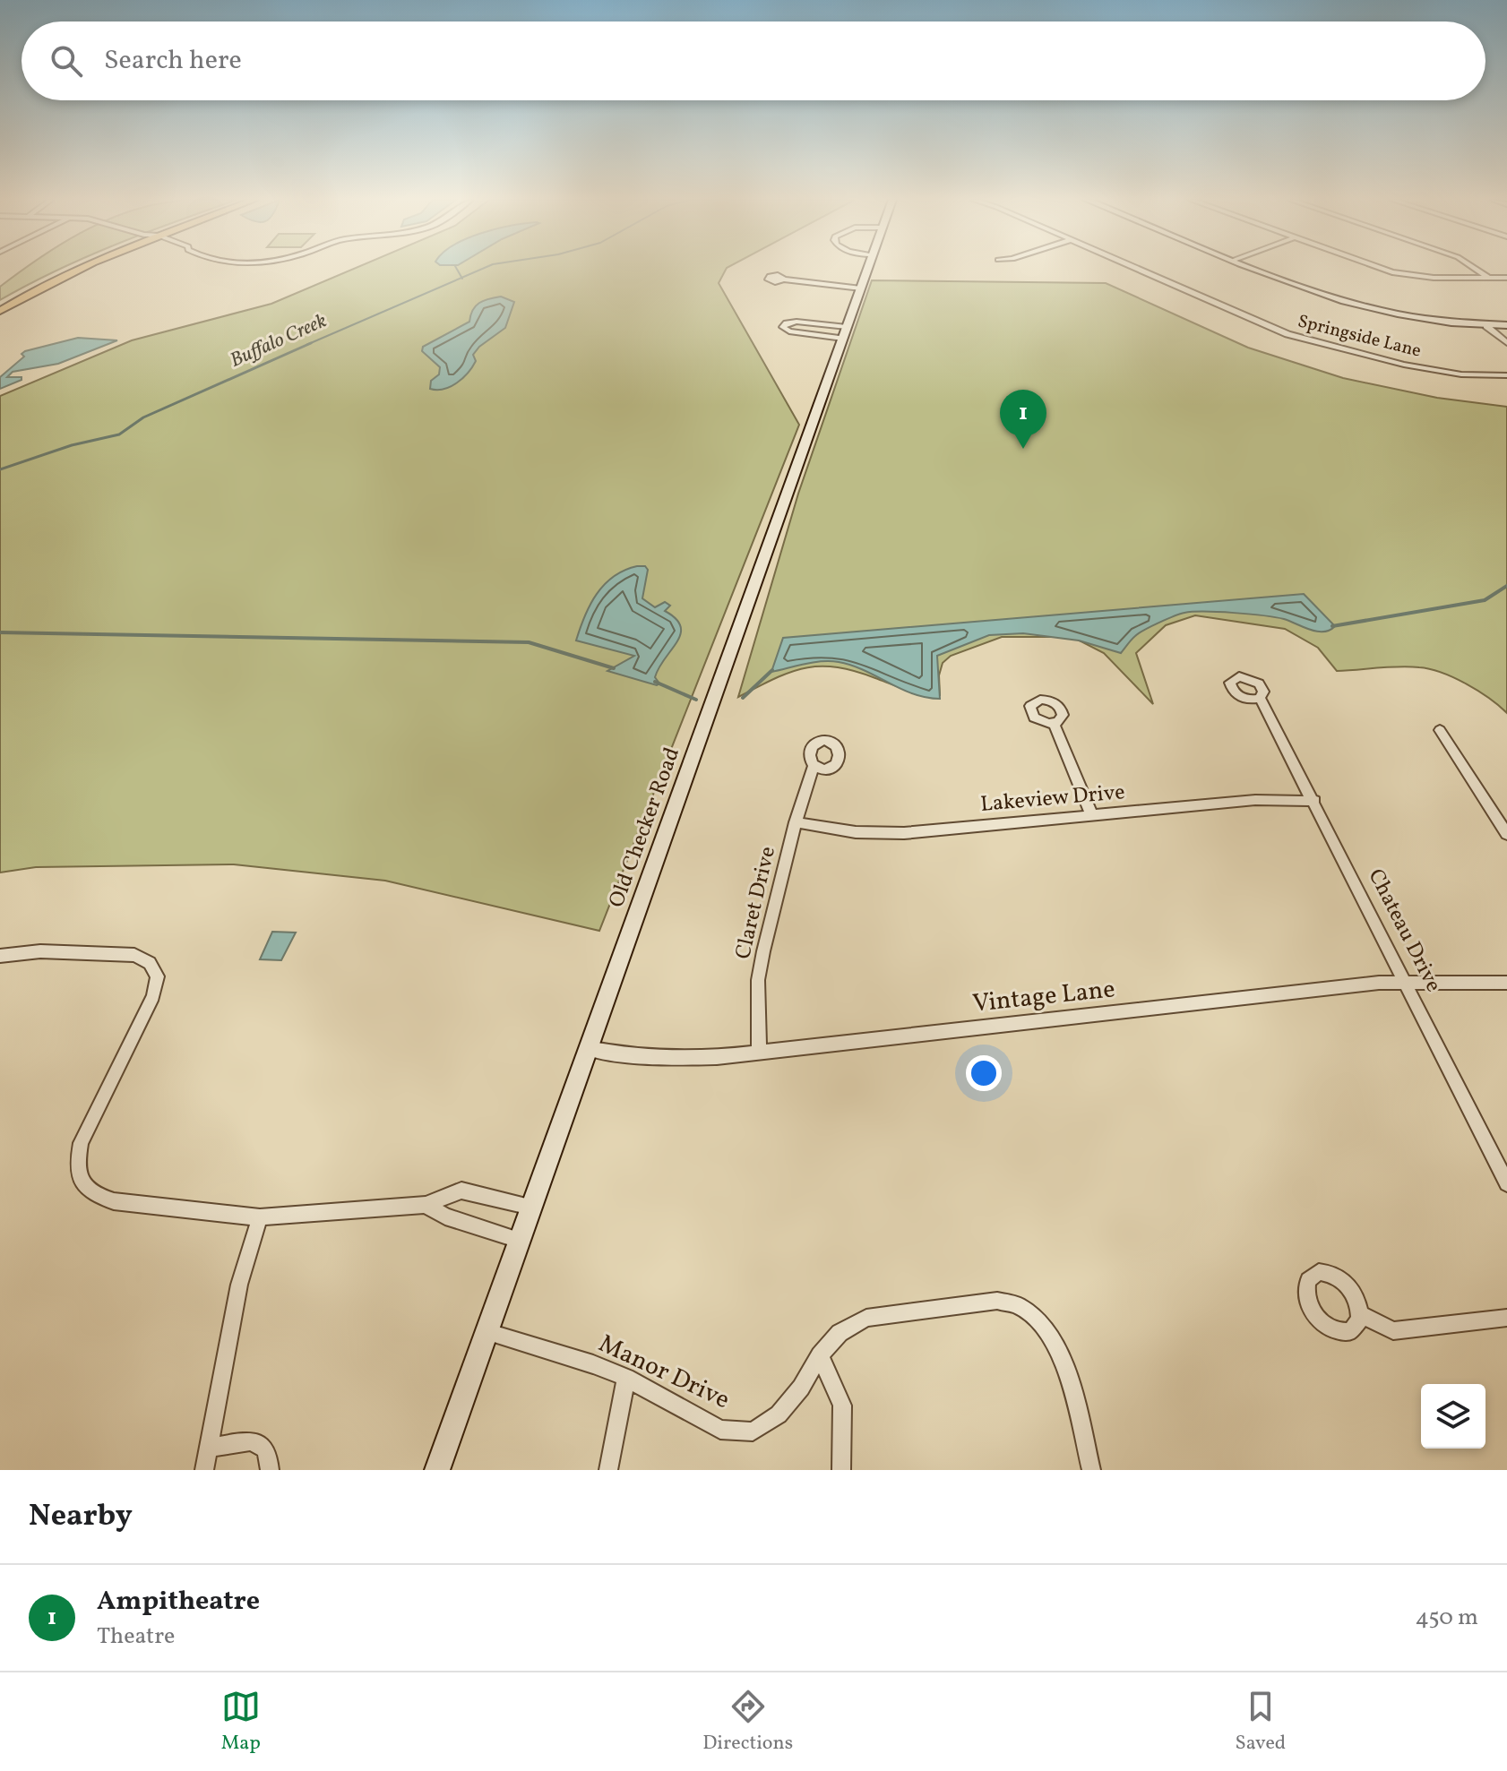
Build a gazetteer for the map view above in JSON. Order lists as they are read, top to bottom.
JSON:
{
  "streets": {
    "street": [
      "Springside Lane",
      "Lakeview Drive",
      "Old Checker Road",
      "Claret Drive",
      "Chateau Drive",
      "Vintage Lane",
      "Manor Drive"
    ]
  },
  "crossings": [
    ["Lakeview Drive", "Claret Drive"],
    ["Lakeview Drive", "Chateau Drive"],
    ["Old Checker Road", "Vintage Lane"],
    ["Old Checker Road", "Manor Drive"],
    ["Claret Drive", "Vintage Lane"],
    ["Chateau Drive", "Vintage Lane"]
  ],
  "water": ["Buffalo Creek"],
  "page": {
    "search": "Search here",
    "pins": "1",
    "heading": "Nearby",
    "list": [
      {
        "mark": "1",
        "name": "Ampitheatre",
        "note": "Theatre",
        "value": "450 m"
      }
    ],
    "nav": ["Map", "Directions", "Saved"]
  }
}
